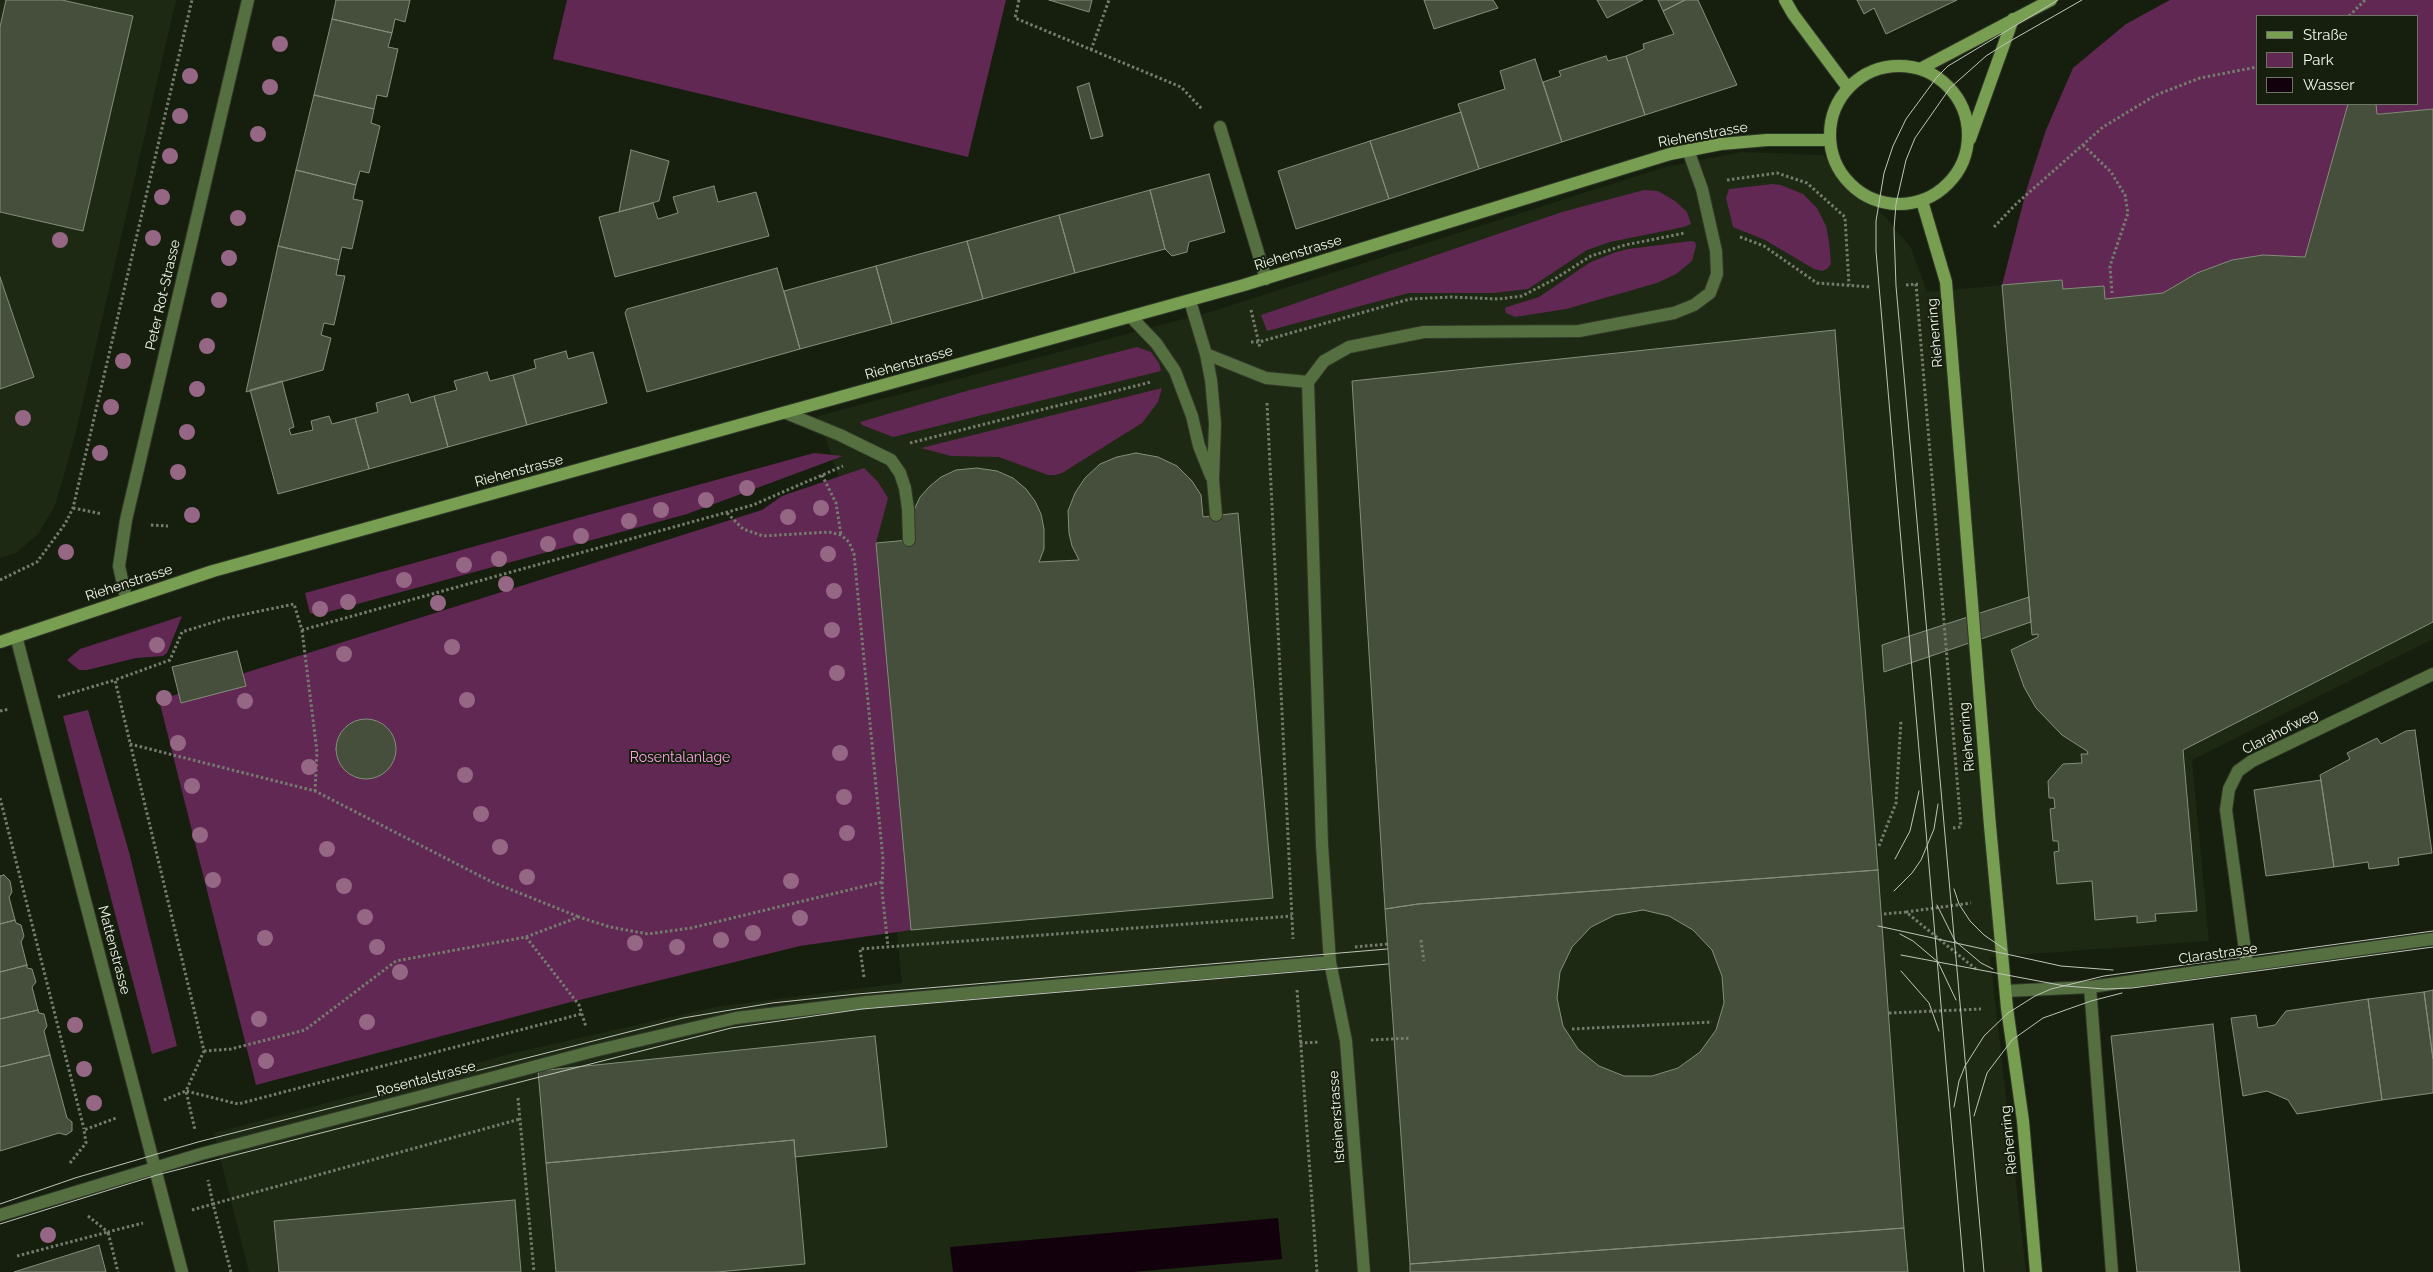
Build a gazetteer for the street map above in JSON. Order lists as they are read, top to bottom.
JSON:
{
  "streets": {
    "main road": ["Riehenstrasse", "Riehenring"],
    "street": [
      "Peter Rot-Strasse",
      "Clarahofweg",
      "Mattenstrasse",
      "Clarastrasse",
      "Rosentalstrasse",
      "Isteinerstrasse"
    ]
  },
  "crossings": [
    ["Riehenstrasse", "Peter Rot-Strasse"],
    ["Riehenstrasse", "Riehenring"],
    ["Riehenstrasse", "Mattenstrasse"],
    ["Riehenring", "Clarastrasse"],
    ["Clarahofweg", "Clarastrasse"],
    ["Mattenstrasse", "Rosentalstrasse"],
    ["Rosentalstrasse", "Isteinerstrasse"]
  ],
  "parks": ["Rosentalanlage"],
  "legend": ["Straße", "Park", "Wasser"]
}
